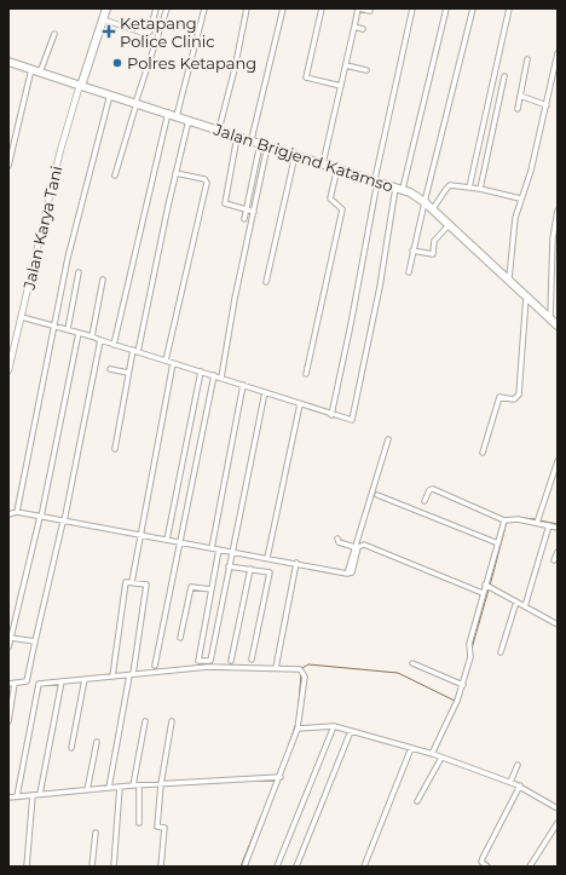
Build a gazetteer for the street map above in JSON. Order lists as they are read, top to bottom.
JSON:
{
  "streets": {
    "main road": ["Jalan Brigjend Katamso"],
    "street": ["Jalan Karya Tani"]
  },
  "crossings": [
    ["Jalan Brigjend Katamso", "Jalan Karya Tani"]
  ],
  "places": {
    "health": ["Ketapang Police Clinic"],
    "other": ["Polres Ketapang"]
  }
}
